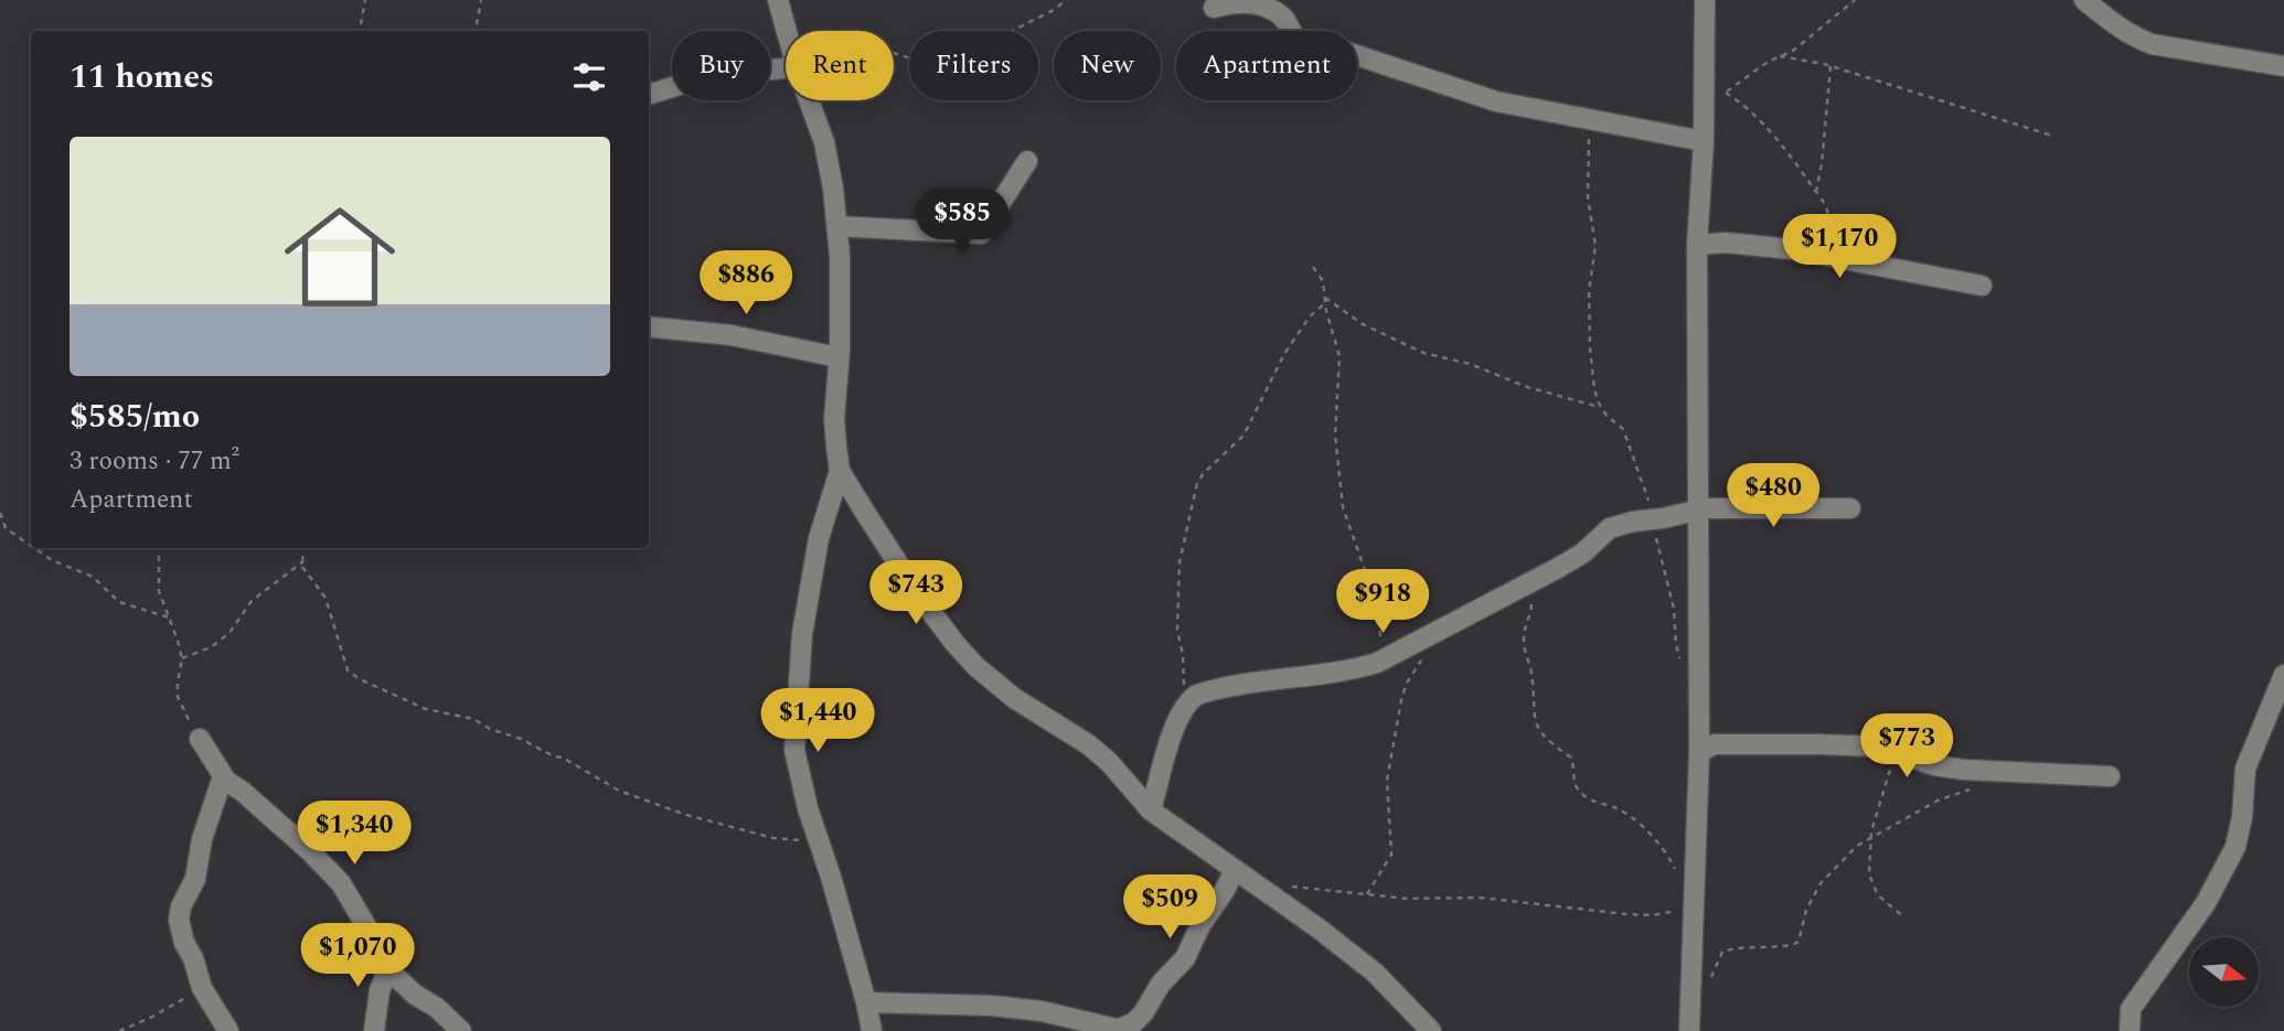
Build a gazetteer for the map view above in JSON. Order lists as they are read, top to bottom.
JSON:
{
  "north": "right",
  "page": {
    "chip": [
      "Buy",
      "Rent",
      "Filters",
      "New",
      "Apartment"
    ],
    "heading": "11 homes",
    "list": [
      {
        "name": "$585/mo",
        "note": "3 rooms · 77 m² · Apartment"
      }
    ],
    "price": [
      "$585",
      "$1,170",
      "$886",
      "$480",
      "$743",
      "$918",
      "$1,440",
      "$773",
      "$1,340",
      "$509",
      "$1,070"
    ]
  }
}
